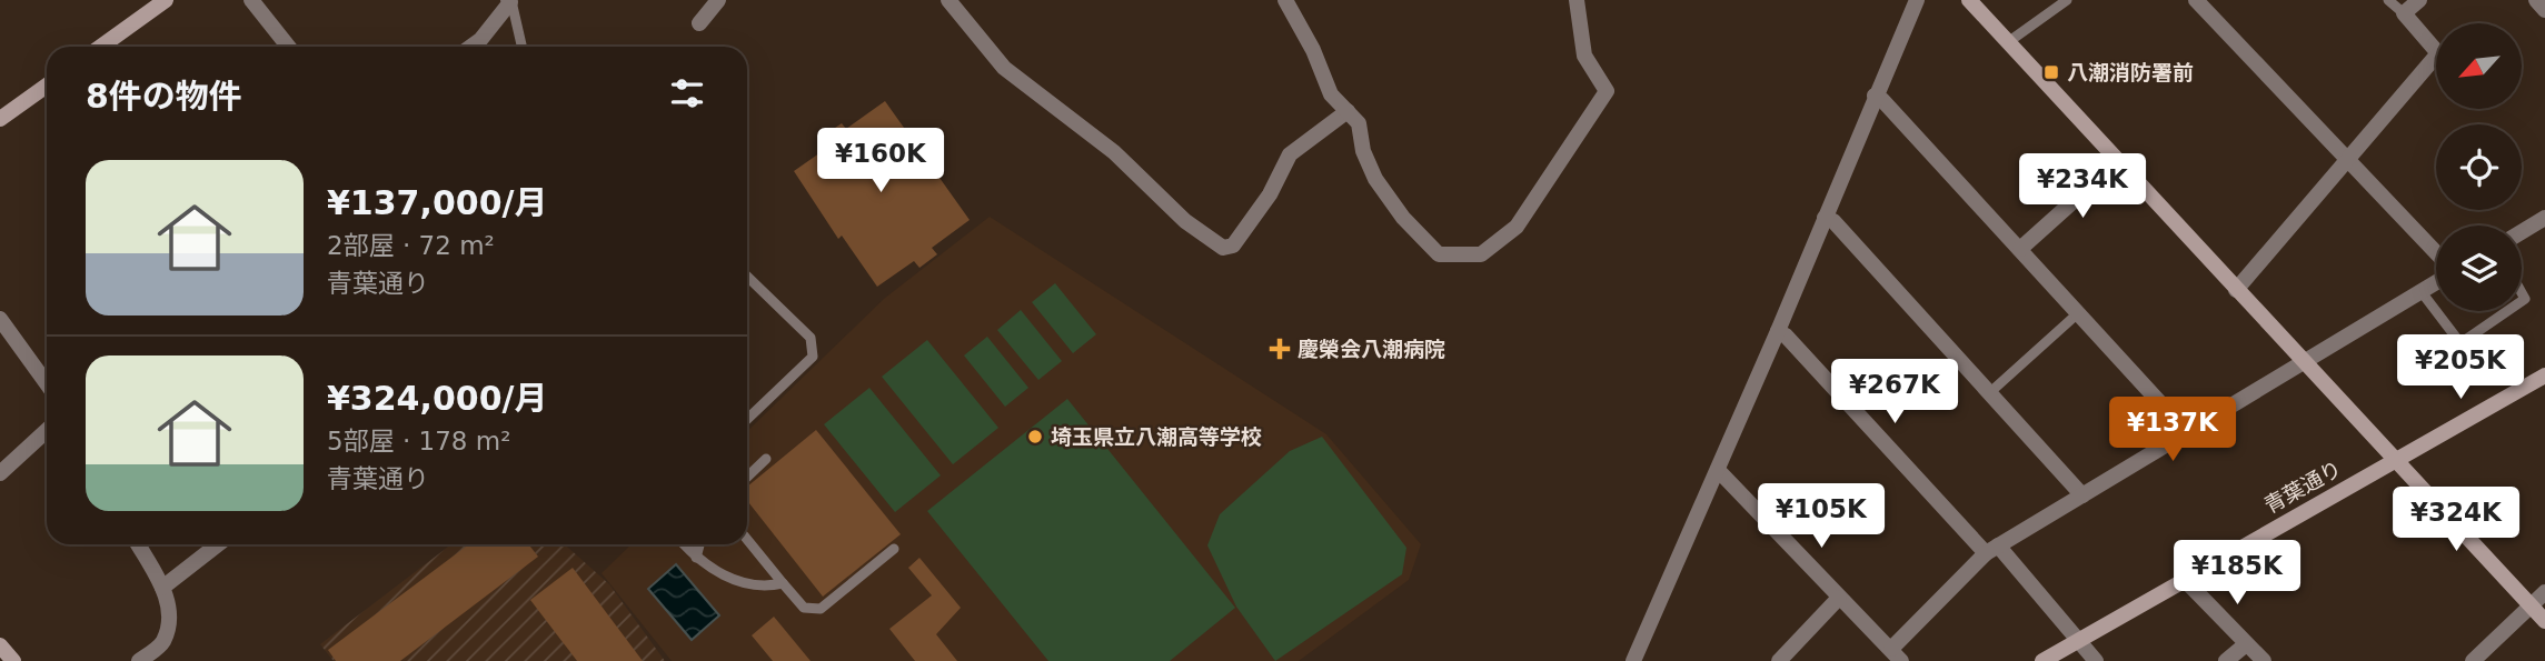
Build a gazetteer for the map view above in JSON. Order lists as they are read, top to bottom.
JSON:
{
  "streets": {
    "street": ["青葉通り"]
  },
  "places": {
    "transit": ["八潮消防署前"],
    "health": ["慶榮会八潮病院"],
    "other": ["埼玉県立八潮高等学校"]
  },
  "north": "bottom left",
  "page": {
    "heading": "8件の物件",
    "price": [
      "¥160K",
      "¥234K",
      "¥205K",
      "¥267K",
      "¥137K",
      "¥105K",
      "¥324K",
      "¥185K"
    ],
    "list": [
      {
        "name": "¥137,000/月",
        "note": "2部屋 · 72 m² · 青葉通り"
      },
      {
        "name": "¥324,000/月",
        "note": "5部屋 · 178 m² · 青葉通り"
      }
    ]
  }
}
